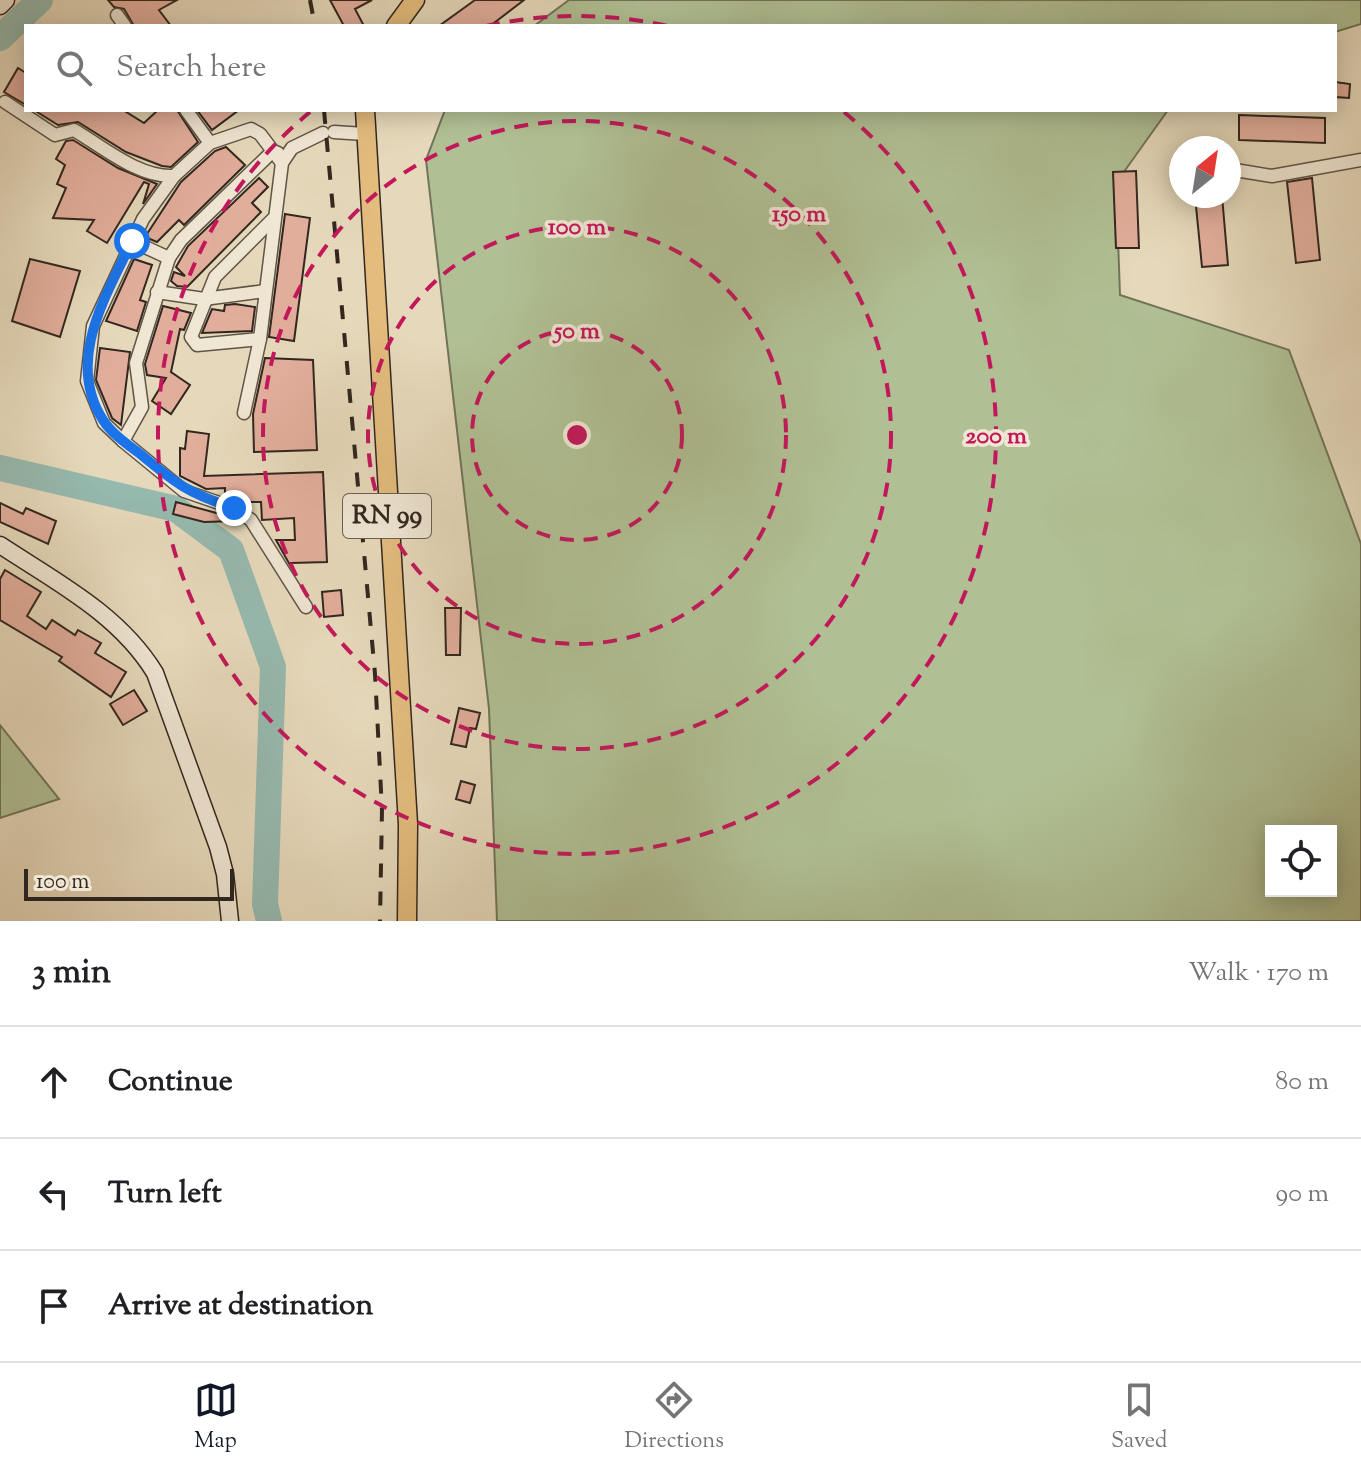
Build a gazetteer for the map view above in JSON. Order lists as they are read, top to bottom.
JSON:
{
  "streets": {
    "main road": ["RN 99"]
  },
  "scale_bar": "100 m",
  "north": "top right",
  "page": {
    "search": "Search here",
    "scale": "100 m",
    "heading": ["3 min", "Walk · 170 m"],
    "list": [
      ["Continue", "80 m"],
      ["Turn left", "90 m"],
      "Arrive at destination"
    ],
    "nav": ["Map", "Directions", "Saved"]
  },
  "rings": [
    "150 m",
    "100 m",
    "50 m",
    "200 m"
  ]
}
